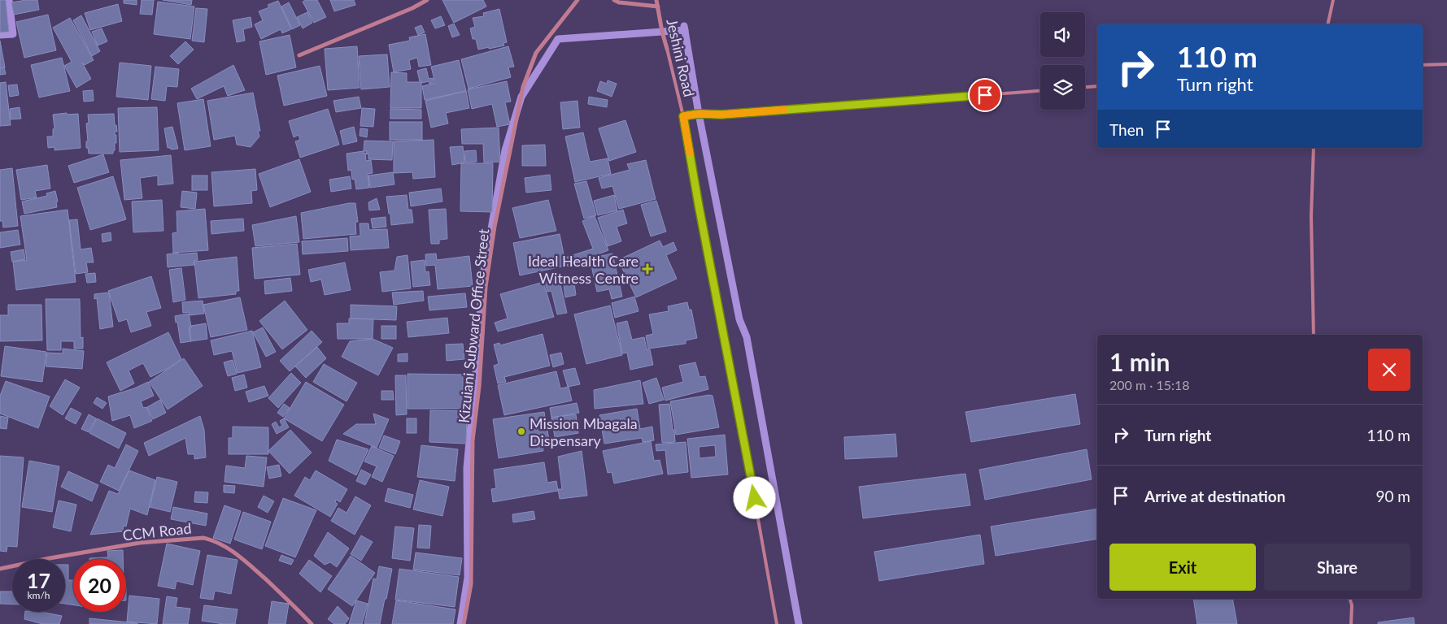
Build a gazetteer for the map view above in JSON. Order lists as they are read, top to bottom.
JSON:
{
  "streets": {
    "street": ["Jeshini Road", "Kizuiani Subward Office Street", "CCM Road"]
  },
  "places": {
    "health": ["Ideal Health Care Witness Centre"],
    "other": ["Mission Mbagala Dispensary"]
  },
  "page": {
    "turn": ["110 m", "Turn right"],
    "then": "Then",
    "heading": ["1 min", "200 m · 15:18"],
    "list": [
      {
        "name": "Turn right",
        "value": "110 m"
      },
      {
        "name": "Arrive at destination",
        "value": "90 m"
      }
    ],
    "buttons": ["Exit", "Share"],
    "speed": "17 km/h",
    "limit": "20"
  }
}
